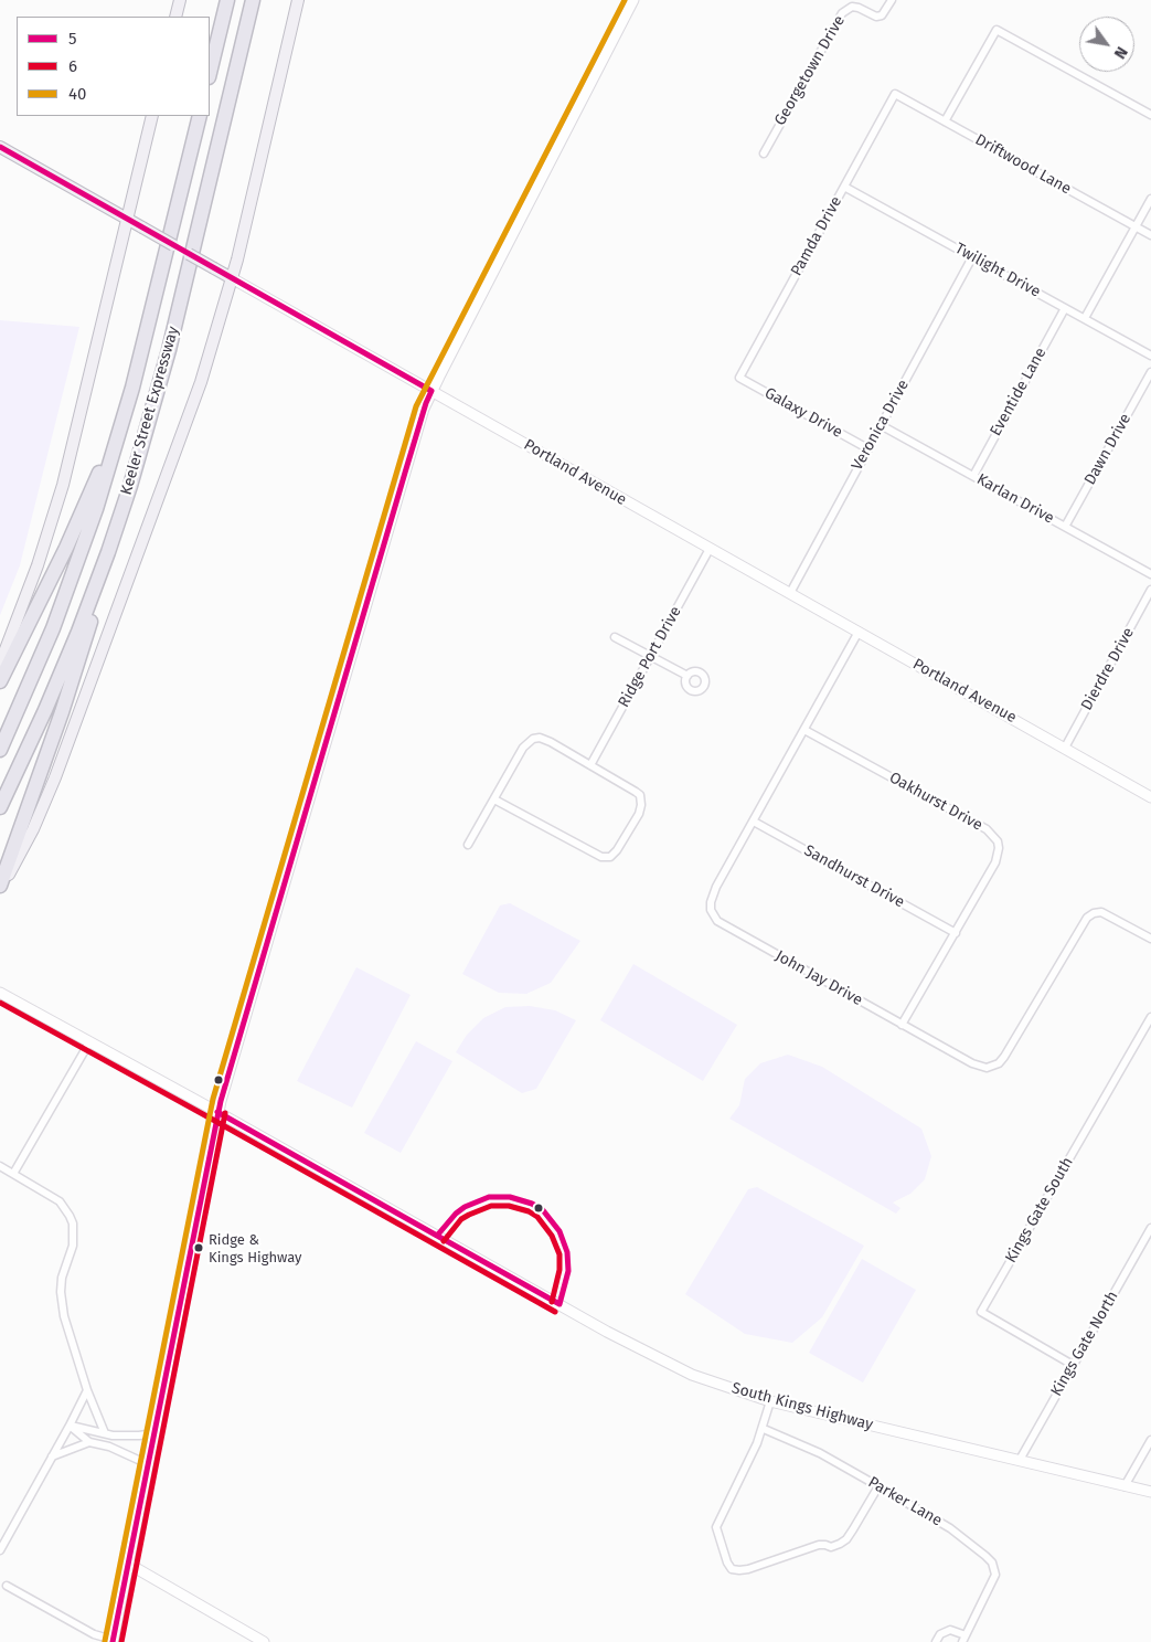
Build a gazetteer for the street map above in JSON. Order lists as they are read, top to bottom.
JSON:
{
  "streets": {
    "highway": ["Keeler Street Expressway"],
    "main road": ["Portland Avenue", "South Kings Highway"],
    "street": [
      "Georgetown Drive",
      "Driftwood Lane",
      "Pamda Drive",
      "Twilight Drive",
      "Eventide Lane",
      "Galaxy Drive",
      "Veronica Drive",
      "Dawn Drive",
      "Karlan Drive",
      "Ridge Port Drive",
      "Dierdre Drive",
      "Oakhurst Drive",
      "Sandhurst Drive",
      "John Jay Drive",
      "Kings Gate South",
      "Kings Gate North",
      "Parker Lane"
    ]
  },
  "crossings": [
    ["Driftwood Lane", "Pamda Drive"],
    ["Pamda Drive", "Twilight Drive"],
    ["Pamda Drive", "Galaxy Drive"],
    ["Twilight Drive", "Eventide Lane"],
    ["Twilight Drive", "Veronica Drive"],
    ["Eventide Lane", "Karlan Drive"],
    ["Galaxy Drive", "Veronica Drive"],
    ["Veronica Drive", "Portland Avenue"],
    ["Veronica Drive", "Karlan Drive"],
    ["Dawn Drive", "Karlan Drive"],
    ["Portland Avenue", "Ridge Port Drive"],
    ["Portland Avenue", "Dierdre Drive"],
    ["Portland Avenue", "John Jay Drive"],
    ["Oakhurst Drive", "Sandhurst Drive"],
    ["Oakhurst Drive", "John Jay Drive"],
    ["Sandhurst Drive", "John Jay Drive"],
    ["Kings Gate South", "Kings Gate North"],
    ["Kings Gate North", "South Kings Highway"]
  ],
  "places": ["Ridge & Kings Highway"],
  "lines": ["transit line 40", "transit line 5", "transit line 6"],
  "legend": ["5", "6", "40"],
  "north": "bottom right"
}
